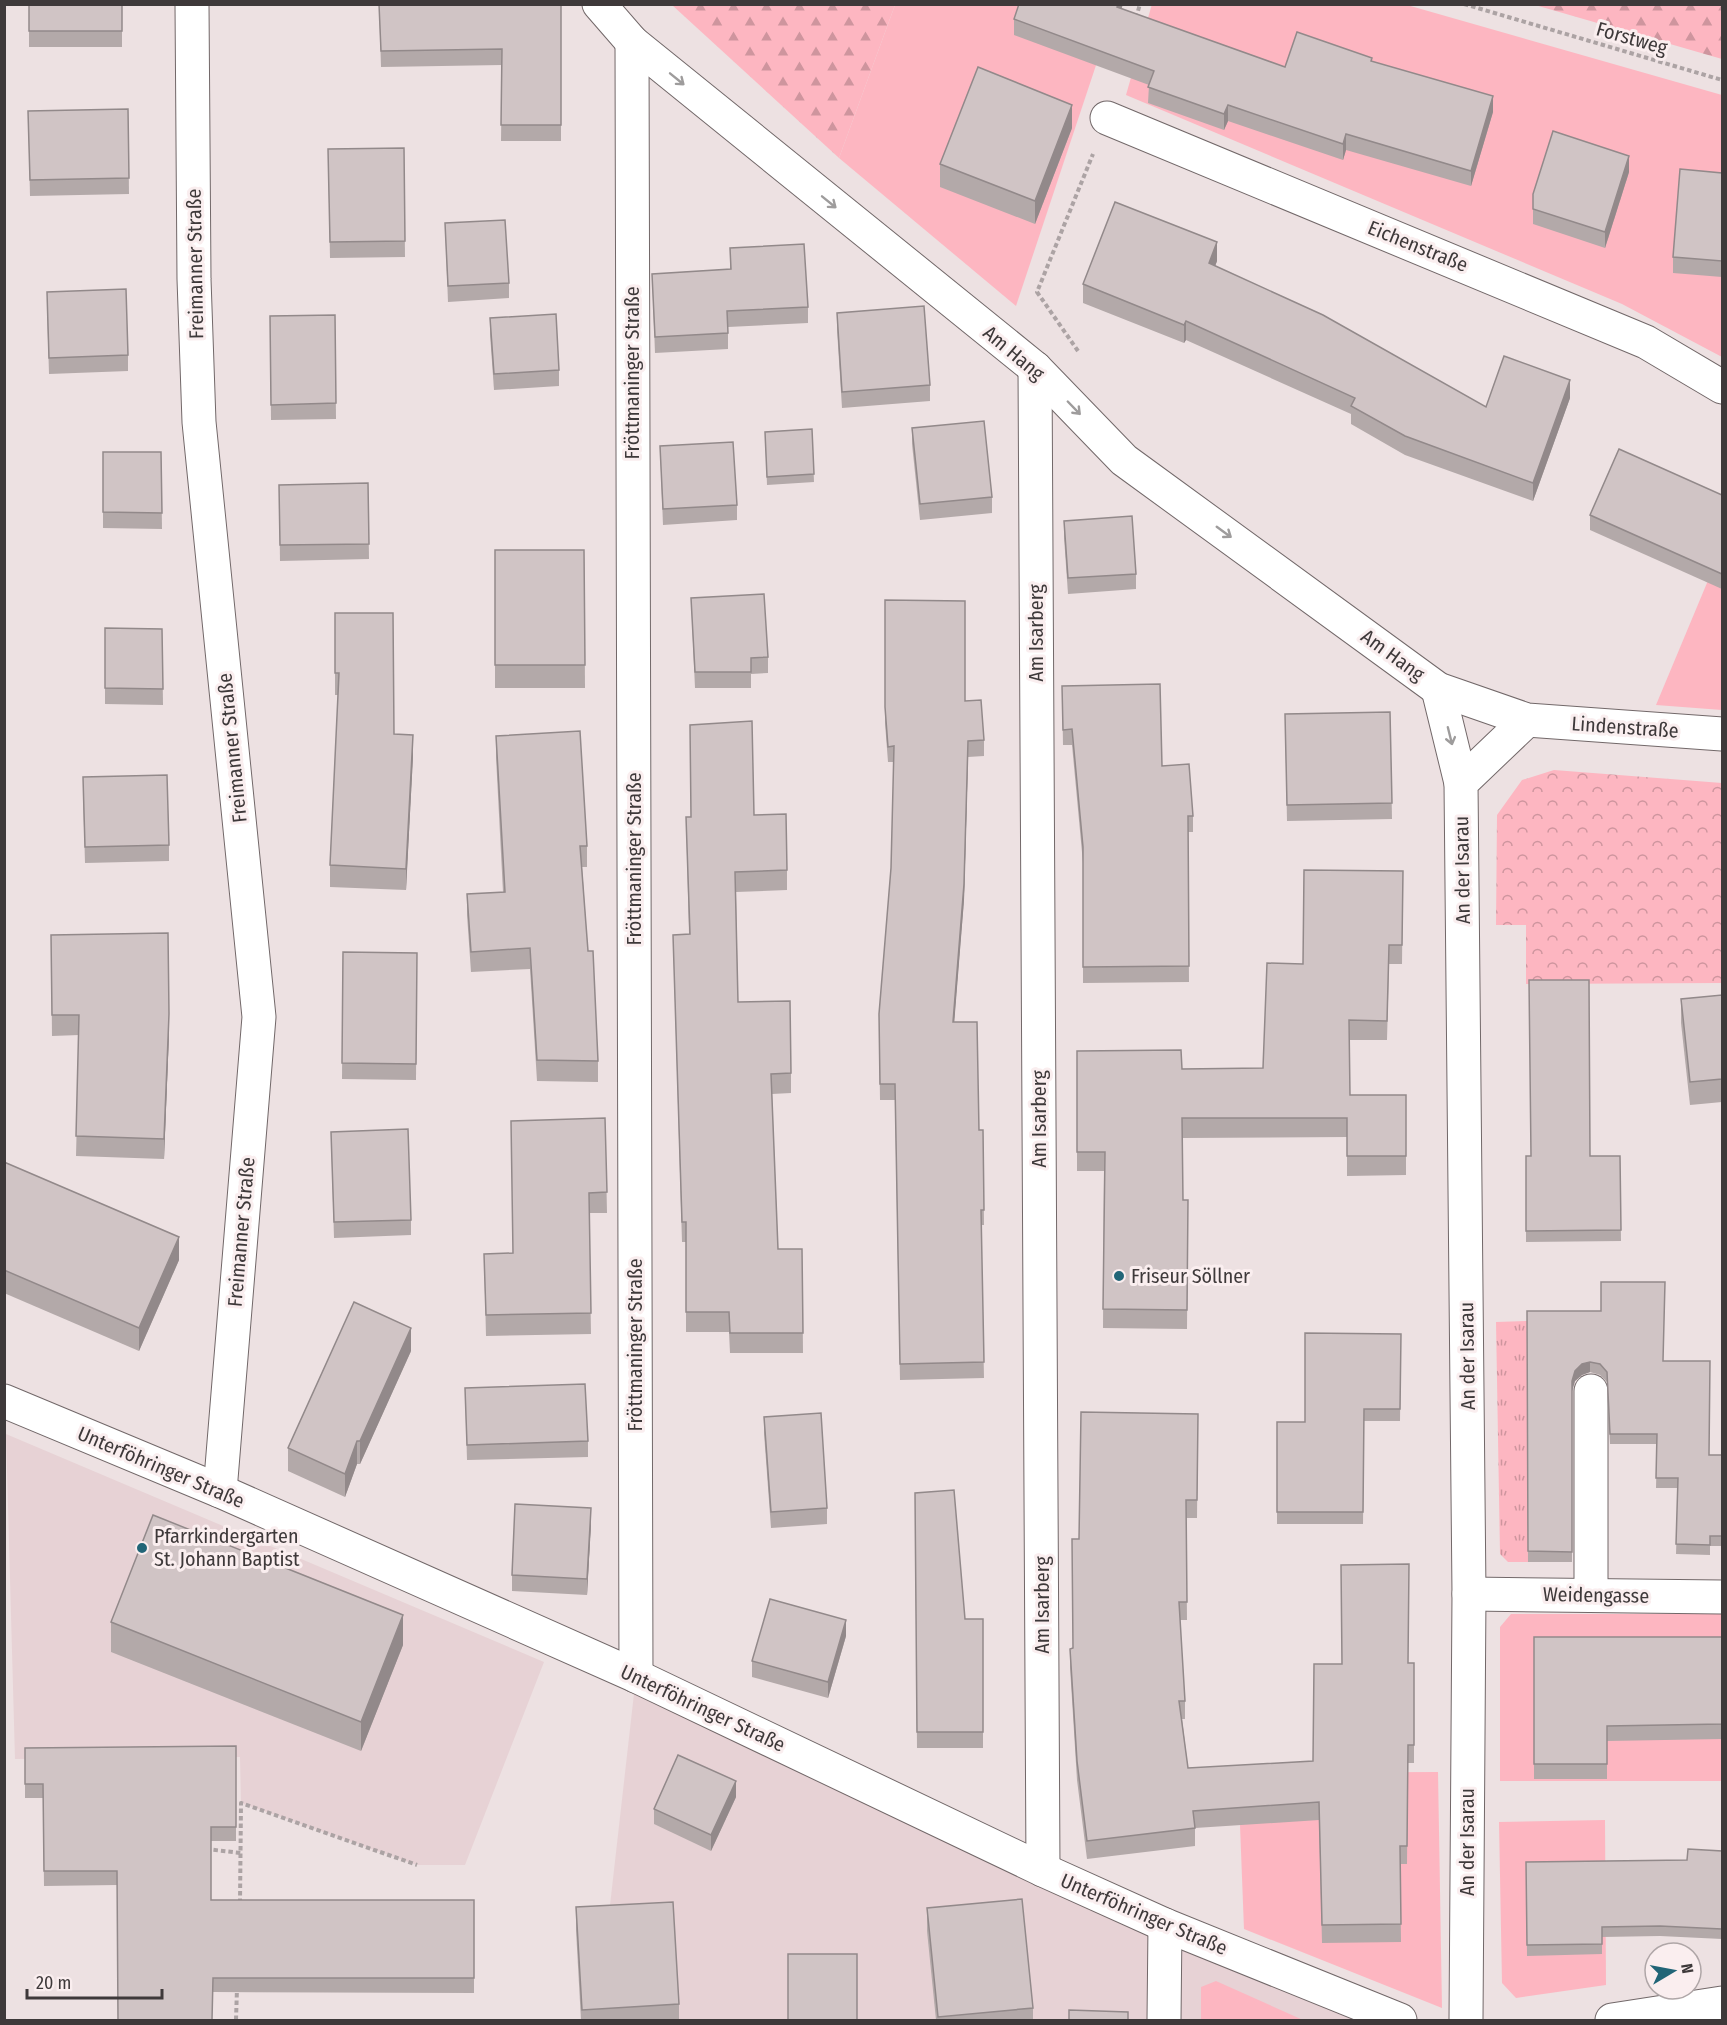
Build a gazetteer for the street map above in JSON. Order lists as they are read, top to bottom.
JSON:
{
  "streets": {
    "street": [
      "Eichenstraße",
      "Freimanner Straße",
      "Am Hang",
      "Fröttmaninger Straße",
      "Am Isarberg",
      "Lindenstraße",
      "An der Isarau",
      "Unterföhringer Straße",
      "Weidengasse"
    ],
    "path": ["Forstweg"]
  },
  "crossings": [
    ["Freimanner Straße", "Unterföhringer Straße"],
    ["Am Hang", "Fröttmaninger Straße"],
    ["Am Hang", "Am Isarberg"],
    ["Am Hang", "Lindenstraße"],
    ["Am Hang", "An der Isarau"],
    ["Fröttmaninger Straße", "Unterföhringer Straße"],
    ["Am Isarberg", "Unterföhringer Straße"],
    ["An der Isarau", "Weidengasse"]
  ],
  "one_way": ["Am Hang"],
  "places": ["Friseur Söllner", "Pfarrkindergarten St. Johann Baptist"],
  "scale_bar": "20 m",
  "north": "right"
}
